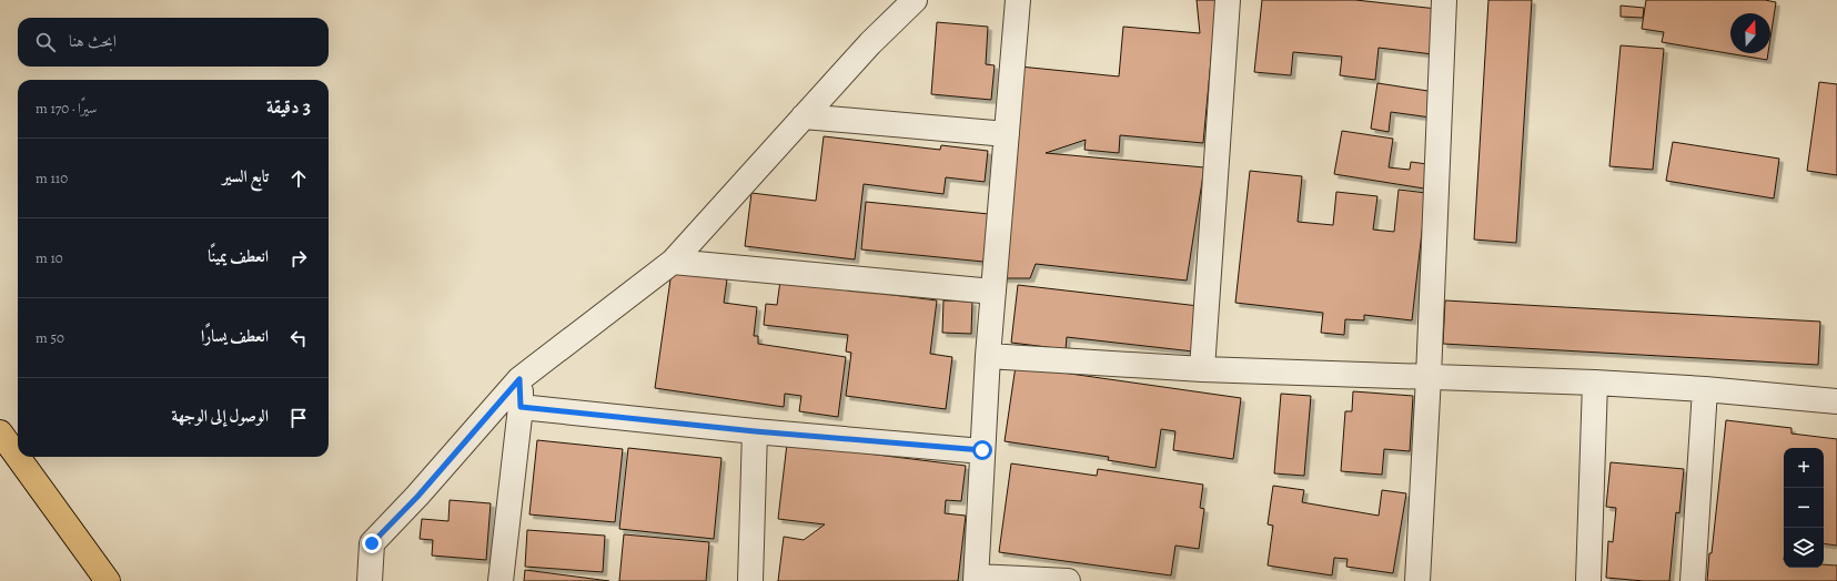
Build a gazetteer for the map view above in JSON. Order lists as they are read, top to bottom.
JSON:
{
  "north": "top",
  "page": {
    "search": "ابحث هنا",
    "heading": ["3 دقيقة", "سيرًا · 170 m"],
    "list": [
      ["تابع السير", "110 m"],
      ["انعطف يمينًا", "10 m"],
      ["انعطف يسارًا", "50 m"],
      "الوصول إلى الوجهة"
    ],
    "map_buttons": ["+", "−"]
  }
}
